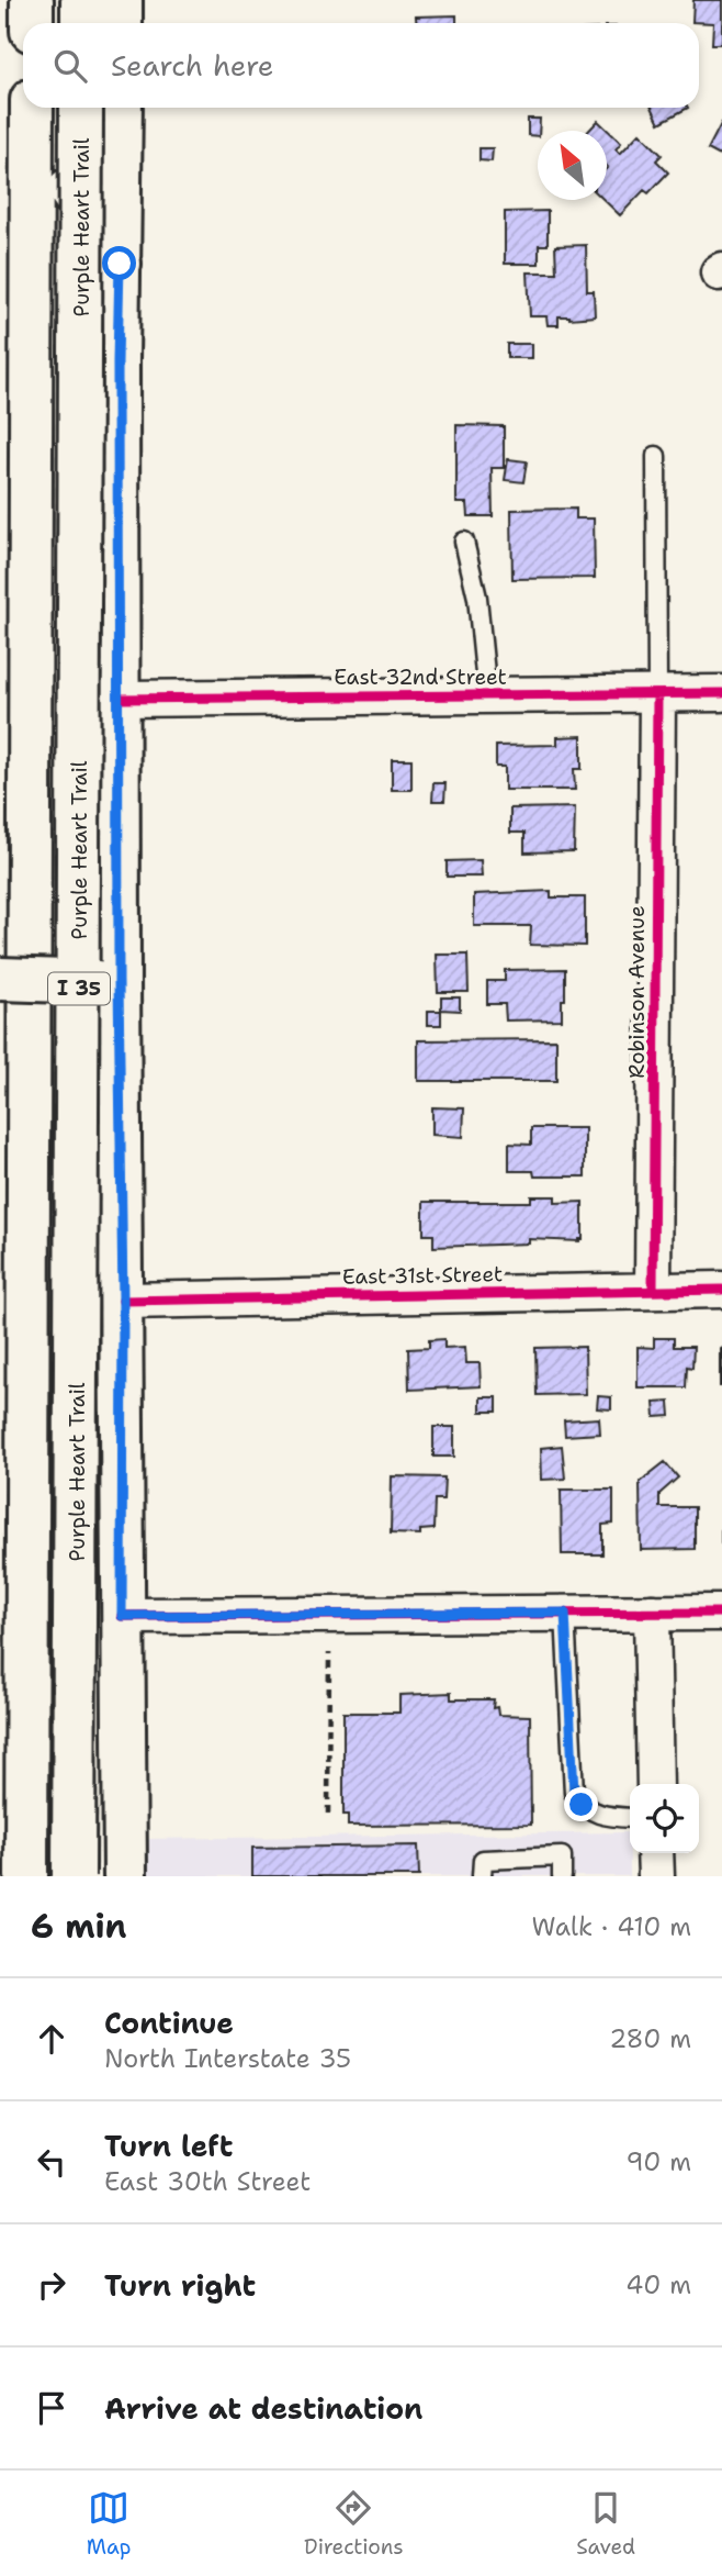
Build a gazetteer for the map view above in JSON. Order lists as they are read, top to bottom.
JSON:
{
  "streets": {
    "main road": ["Purple Heart Trail", "I 35"],
    "street": ["East 32nd Street", "Robinson Avenue", "East 31st Street"]
  },
  "crossings": [
    ["East 32nd Street", "Robinson Avenue"],
    ["Robinson Avenue", "East 31st Street"]
  ],
  "north": "top left",
  "page": {
    "search": "Search here",
    "heading": ["6 min", "Walk · 410 m"],
    "list": [
      ["Continue", "North Interstate 35", "280 m"],
      ["Turn left", "East 30th Street", "90 m"],
      ["Turn right", "40 m"],
      "Arrive at destination"
    ],
    "nav": ["Map", "Directions", "Saved"]
  }
}
